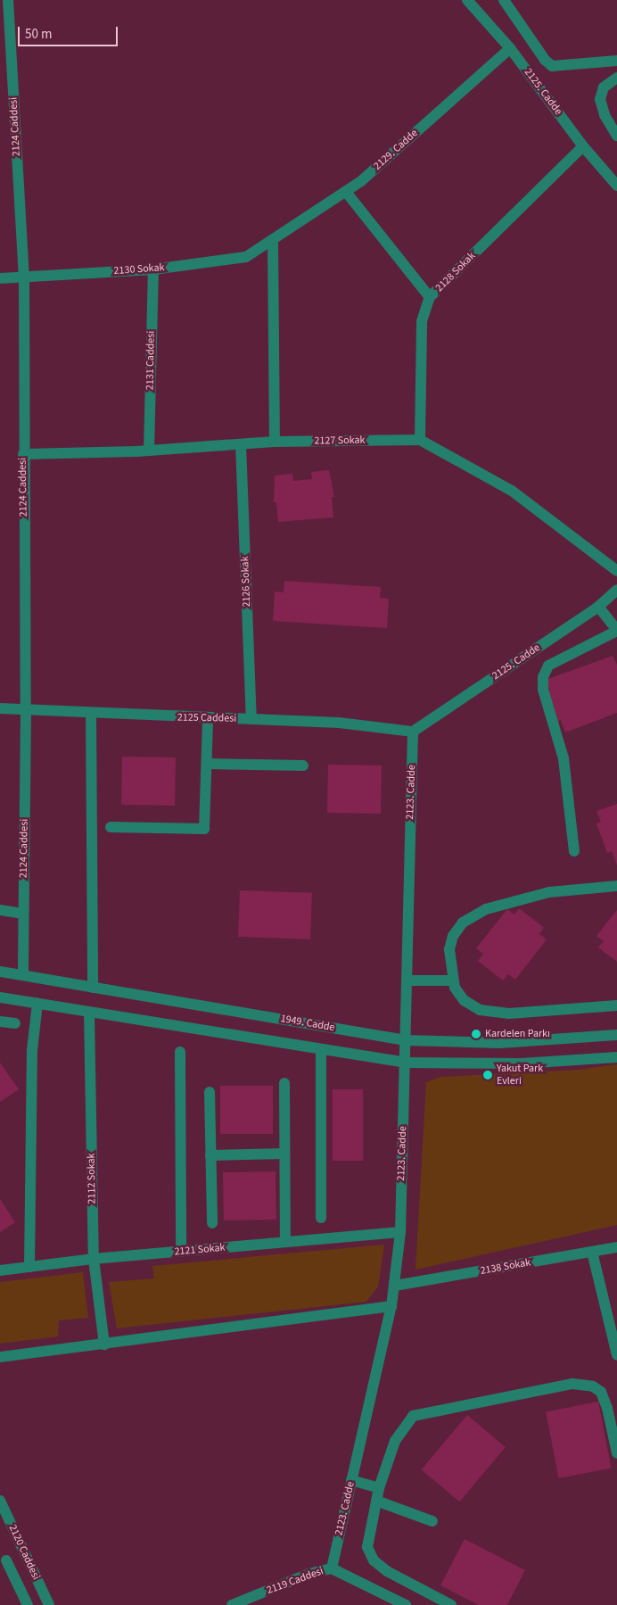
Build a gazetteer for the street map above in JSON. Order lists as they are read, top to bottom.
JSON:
{
  "streets": {
    "street": [
      "2125. Cadde",
      "2124 Caddesi",
      "2129. Cadde",
      "2130 Sokak",
      "2128 Sokak",
      "2131 Caddesi",
      "2127 Sokak",
      "2126 Sokak",
      "2125 Caddesi",
      "2123. Cadde",
      "1949. Cadde",
      "2112 Sokak",
      "2121 Sokak",
      "2138 Sokak",
      "2120 Caddesi",
      "2119 Caddesi"
    ]
  },
  "crossings": [
    ["2125. Cadde", "2129. Cadde"],
    ["2125. Cadde", "2128 Sokak"],
    ["2125. Cadde", "2125 Caddesi"],
    ["2125. Cadde", "2123. Cadde"],
    ["2124 Caddesi", "2130 Sokak"],
    ["2124 Caddesi", "2127 Sokak"],
    ["2124 Caddesi", "2125 Caddesi"],
    ["2124 Caddesi", "1949. Cadde"],
    ["2129. Cadde", "2130 Sokak"],
    ["2130 Sokak", "2131 Caddesi"],
    ["2128 Sokak", "2127 Sokak"],
    ["2131 Caddesi", "2127 Sokak"],
    ["2127 Sokak", "2126 Sokak"],
    ["2126 Sokak", "2125 Caddesi"],
    ["2125 Caddesi", "2123. Cadde"],
    ["2123. Cadde", "1949. Cadde"],
    ["2123. Cadde", "2121 Sokak"],
    ["2123. Cadde", "2138 Sokak"],
    ["2123. Cadde", "2119 Caddesi"],
    ["2112 Sokak", "2121 Sokak"]
  ],
  "places": ["Kardelen Parkı", "Yakut Park Evleri"],
  "scale_bar": "50 m"
}
